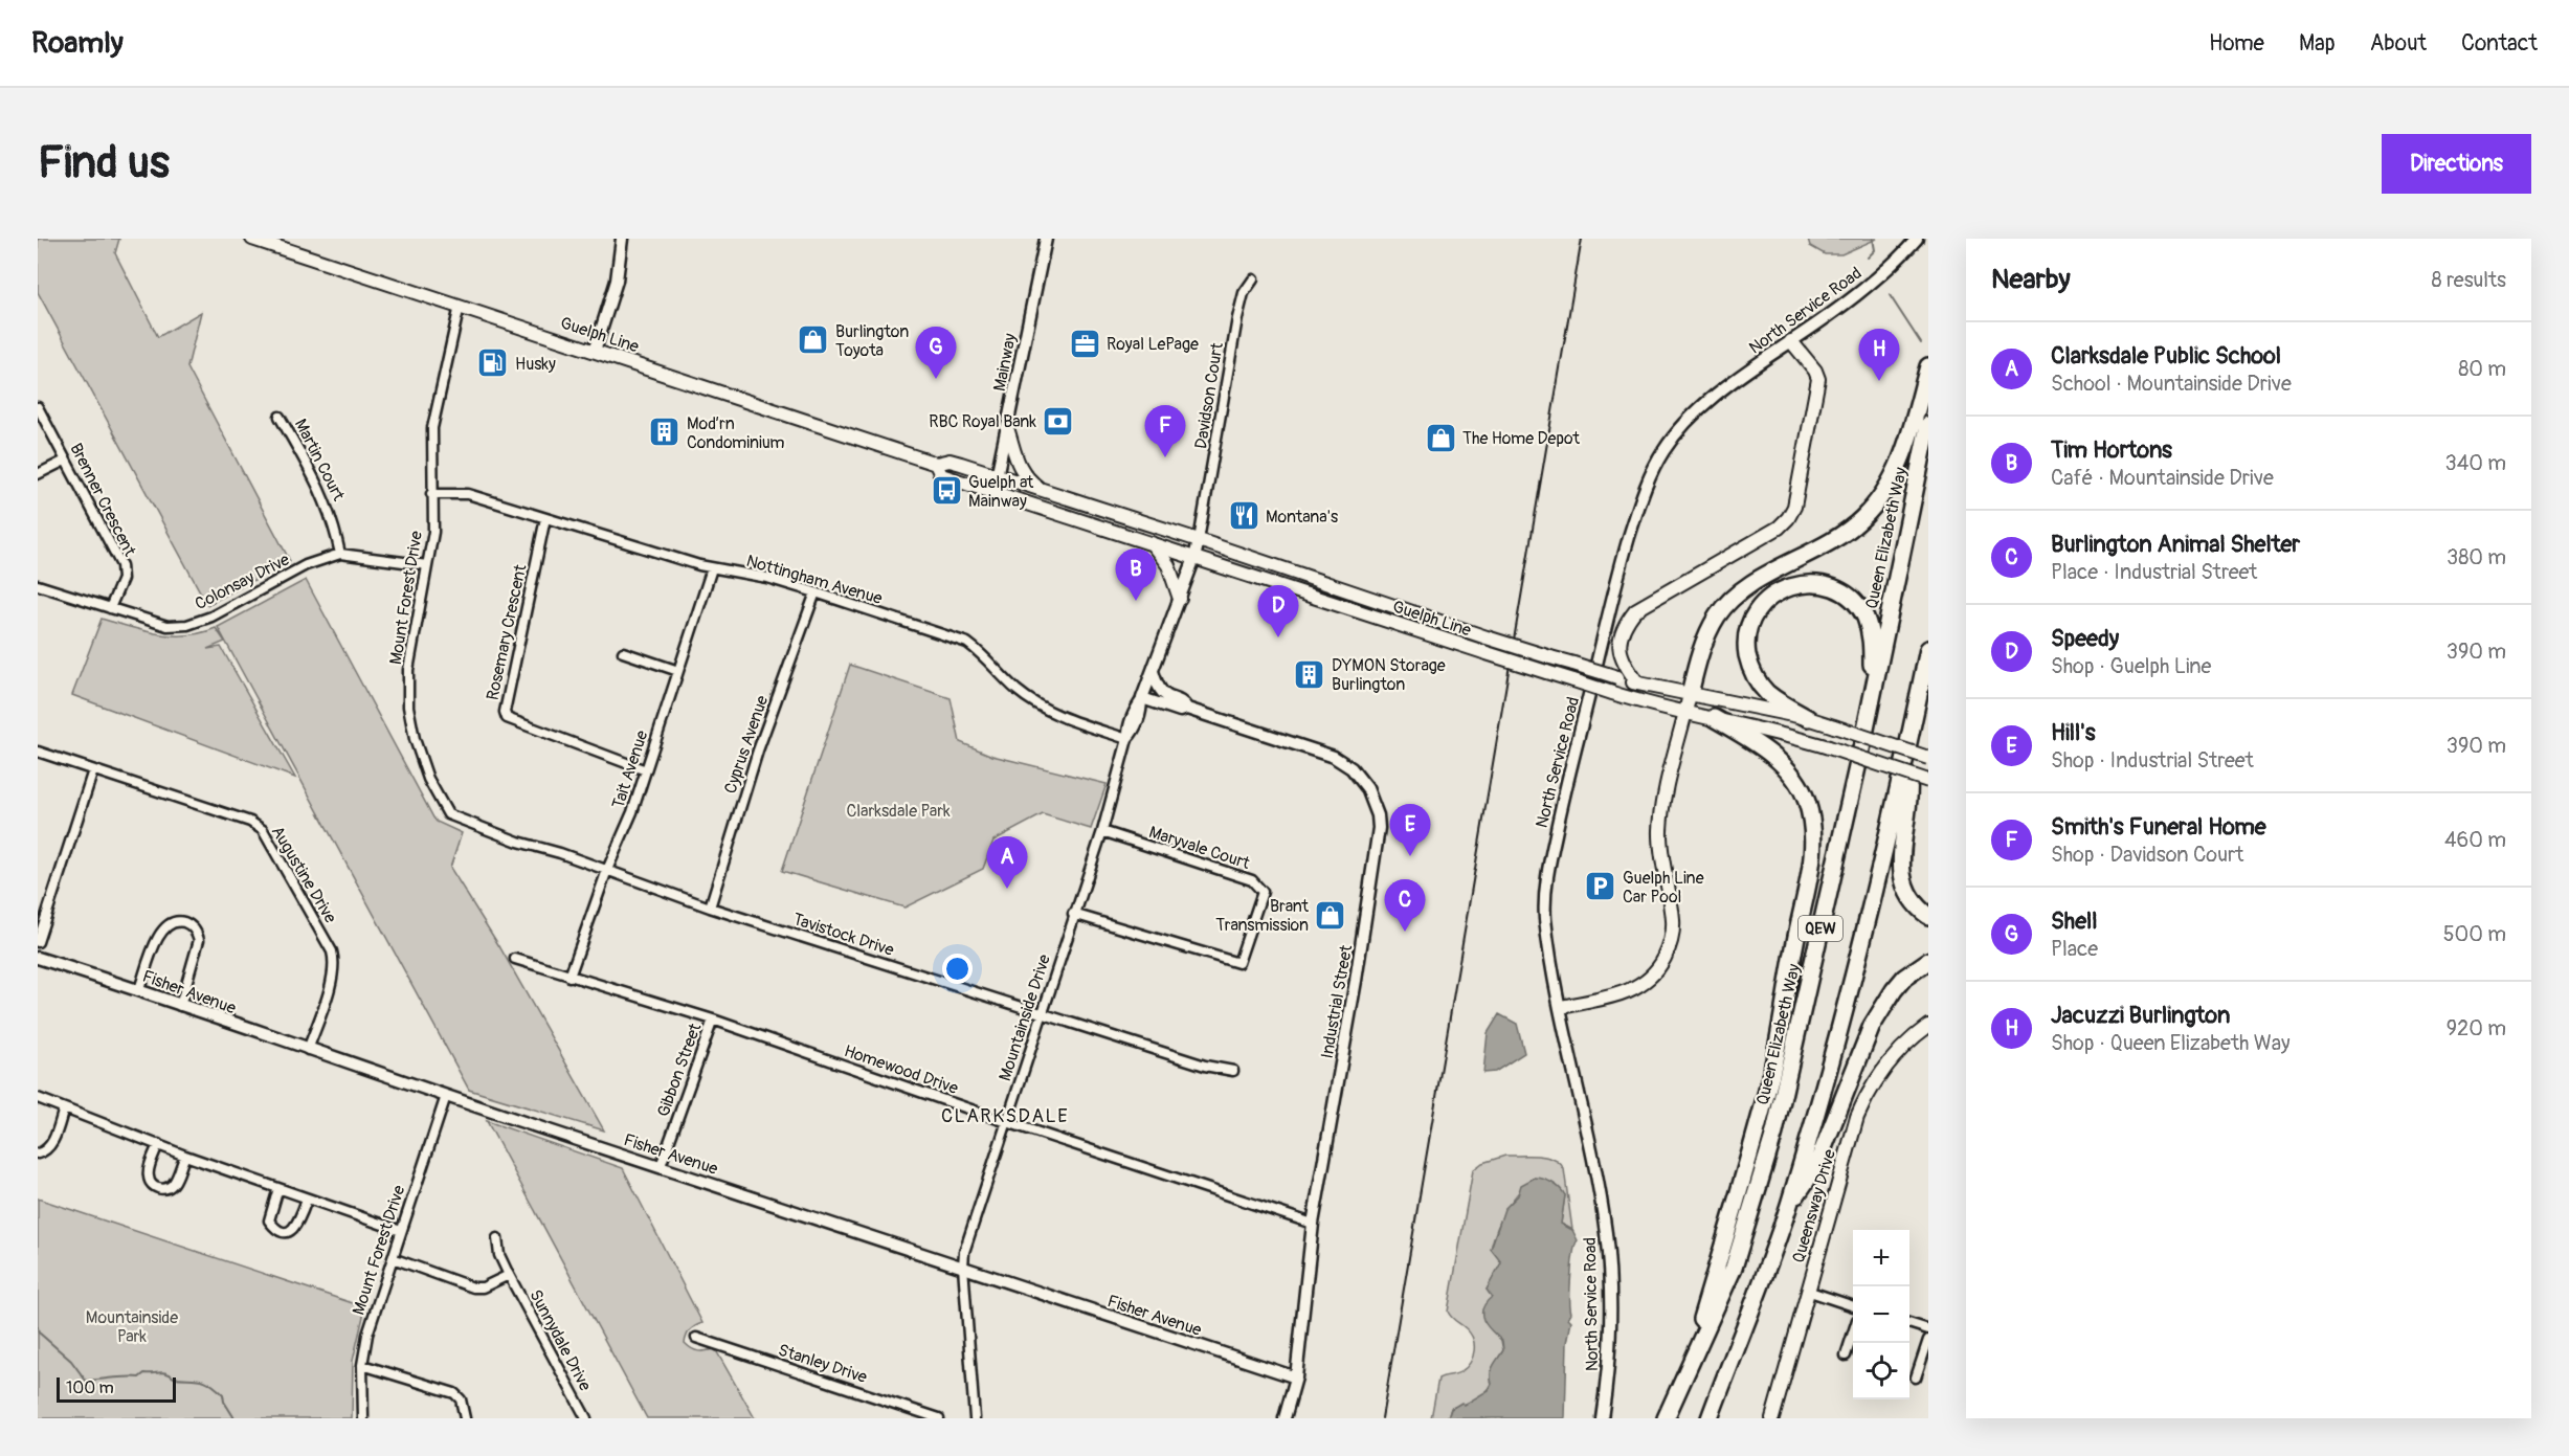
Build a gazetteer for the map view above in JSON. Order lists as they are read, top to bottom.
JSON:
{
  "streets": {
    "highway": ["Queen Elizabeth Way", "QEW"],
    "main road": ["Guelph Line", "Queensway Drive"],
    "street": [
      "North Service Road",
      "Mainway",
      "Davidson Court",
      "Martin Court",
      "Brenner Crescent",
      "Nottingham Avenue",
      "Colonsay Drive",
      "Mount Forest Drive",
      "Rosemary Crescent",
      "Cyprus Avenue",
      "Tait Avenue",
      "Maryvale Court",
      "Augustine Drive",
      "Tavistock Drive",
      "Fisher Avenue",
      "Industrial Street",
      "Mountainside Drive",
      "Homewood Drive",
      "Gibbon Street",
      "Sunnydale Drive",
      "Stanley Drive"
    ]
  },
  "crossings": [
    ["Guelph Line", "Mainway"],
    ["Guelph Line", "Davidson Court"],
    ["Guelph Line", "Mount Forest Drive"],
    ["Guelph Line", "Mountainside Drive"],
    ["Davidson Court", "Mountainside Drive"],
    ["Martin Court", "Colonsay Drive"],
    ["Brenner Crescent", "Colonsay Drive"],
    ["Nottingham Avenue", "Mount Forest Drive"],
    ["Nottingham Avenue", "Rosemary Crescent"],
    ["Nottingham Avenue", "Cyprus Avenue"],
    ["Nottingham Avenue", "Tait Avenue"],
    ["Nottingham Avenue", "Mountainside Drive"],
    ["Colonsay Drive", "Mount Forest Drive"],
    ["Mount Forest Drive", "Tavistock Drive"],
    ["Mount Forest Drive", "Fisher Avenue"],
    ["Rosemary Crescent", "Tait Avenue"],
    ["Cyprus Avenue", "Tavistock Drive"],
    ["Tait Avenue", "Tavistock Drive"],
    ["Tait Avenue", "Homewood Drive"],
    ["Maryvale Court", "Mountainside Drive"],
    ["Augustine Drive", "Fisher Avenue"],
    ["Tavistock Drive", "Mountainside Drive"],
    ["Fisher Avenue", "Industrial Street"],
    ["Fisher Avenue", "Mountainside Drive"],
    ["Fisher Avenue", "Gibbon Street"],
    ["Industrial Street", "Mountainside Drive"],
    ["Industrial Street", "Homewood Drive"],
    ["Mountainside Drive", "Homewood Drive"],
    ["Homewood Drive", "Gibbon Street"]
  ],
  "districts": ["CLARKSDALE"],
  "parks": ["Clarksdale Park", "Mountainside Park"],
  "places": {
    "shop": ["Burlington Toyota", "The Home Depot", "Brant Transmission"],
    "office": ["Royal LePage"],
    "fuel station": ["Husky"],
    "bank": ["RBC Royal Bank"],
    "building": ["Mod’rn Condominium", "DYMON Storage Burlington"],
    "bus stop": ["Guelph at Mainway"],
    "restaurant": ["Montana's"],
    "parking": ["Guelph Line Car Pool"]
  },
  "scale_bar": "100 m",
  "page": {
    "header": "Roamly",
    "nav": [
      "Home",
      "Map",
      "About",
      "Contact"
    ],
    "buttons": "Directions",
    "title": "Find us",
    "heading": ["Nearby", "8 results"],
    "list": [
      {
        "mark": "A",
        "name": "Clarksdale Public School",
        "note": "School · Mountainside Drive",
        "value": "80 m"
      },
      {
        "mark": "B",
        "name": "Tim Hortons",
        "note": "Café · Mountainside Drive",
        "value": "340 m"
      },
      {
        "mark": "C",
        "name": "Burlington Animal Shelter",
        "note": "Place · Industrial Street",
        "value": "380 m"
      },
      {
        "mark": "D",
        "name": "Speedy",
        "note": "Shop · Guelph Line",
        "value": "390 m"
      },
      {
        "mark": "E",
        "name": "Hill's",
        "note": "Shop · Industrial Street",
        "value": "390 m"
      },
      {
        "mark": "F",
        "name": "Smith's Funeral Home",
        "note": "Shop · Davidson Court",
        "value": "460 m"
      },
      {
        "mark": "G",
        "name": "Shell",
        "note": "Place",
        "value": "500 m"
      },
      {
        "mark": "H",
        "name": "Jacuzzi Burlington",
        "note": "Shop · Queen Elizabeth Way",
        "value": "920 m"
      }
    ],
    "pins": [
      "G",
      "H",
      "F",
      "B",
      "D",
      "E",
      "A",
      "C"
    ],
    "map_buttons": ["+", "−"],
    "scale": "100 m"
  }
}
